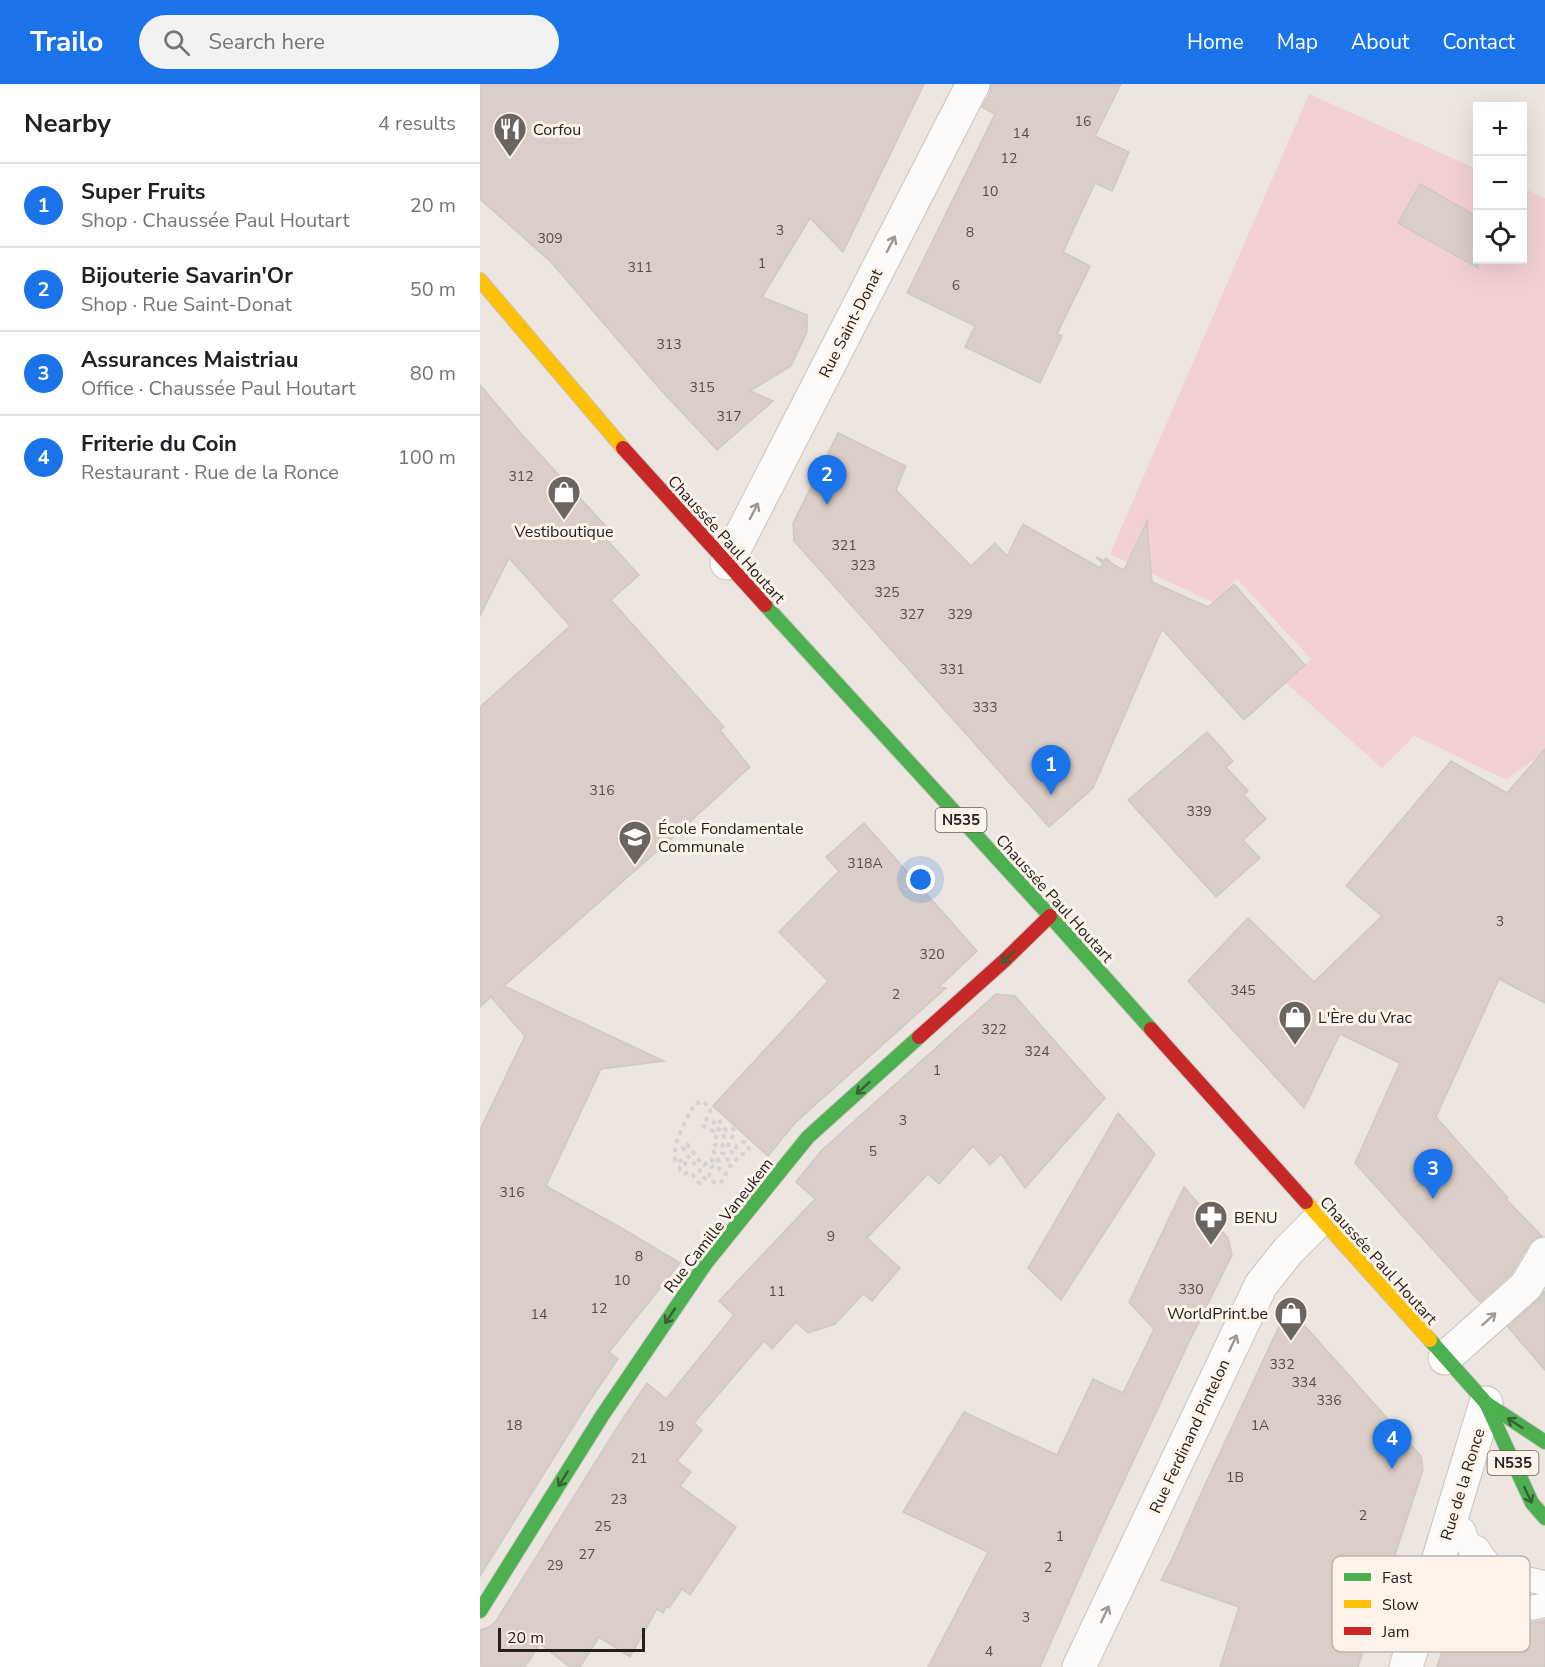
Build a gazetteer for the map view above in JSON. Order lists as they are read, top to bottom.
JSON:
{
  "streets": {
    "main road": ["Chaussée Paul Houtart", "N535", "Rue Camille Vaneukem"],
    "street": ["Rue Saint-Donat", "Rue Ferdinand Pintelon", "Rue de la Ronce"]
  },
  "crossings": [
    ["Rue Saint-Donat", "Chaussée Paul Houtart"],
    ["Chaussée Paul Houtart", "Rue Camille Vaneukem"],
    ["Chaussée Paul Houtart", "Rue Ferdinand Pintelon"],
    ["Chaussée Paul Houtart", "Rue de la Ronce"]
  ],
  "one_way": ["Rue Saint-Donat", "Rue Camille Vaneukem", "Rue Ferdinand Pintelon"],
  "places": {
    "restaurant": ["Corfou"],
    "shop": ["Vestiboutique", "L'Ère du Vrac", "WorldPrint.be"],
    "school or university": ["École Fondamentale Communale"],
    "pharmacy": ["BENU"]
  },
  "house_numbers": [
    "16",
    "14",
    "12",
    "10",
    "3",
    "8",
    "309",
    "1",
    "311",
    "6",
    "313",
    "315",
    "317",
    "312",
    "321",
    "323",
    "325",
    "327",
    "329",
    "331",
    "333",
    "316",
    "339",
    "318A",
    "3",
    "320",
    "345",
    "2",
    "322",
    "324",
    "1",
    "3",
    "5",
    "316",
    "9",
    "8",
    "10",
    "330",
    "11",
    "12",
    "14",
    "332",
    "334",
    "336",
    "18",
    "1A",
    "19",
    "21",
    "1B",
    "23",
    "2",
    "25",
    "1",
    "27",
    "29",
    "2",
    "3",
    "4"
  ],
  "legend": ["Fast", "Slow", "Jam"],
  "scale_bar": "20 m",
  "page": {
    "header": "Trailo",
    "search": "Search here",
    "nav": [
      "Home",
      "Map",
      "About",
      "Contact"
    ],
    "heading": ["Nearby", "4 results"],
    "map_buttons": ["+", "−"],
    "list": [
      {
        "mark": "1",
        "name": "Super Fruits",
        "note": "Shop · Chaussée Paul Houtart",
        "value": "20 m"
      },
      {
        "mark": "2",
        "name": "Bijouterie Savarin'Or",
        "note": "Shop · Rue Saint-Donat",
        "value": "50 m"
      },
      {
        "mark": "3",
        "name": "Assurances Maistriau",
        "note": "Office · Chaussée Paul Houtart",
        "value": "80 m"
      },
      {
        "mark": "4",
        "name": "Friterie du Coin",
        "note": "Restaurant · Rue de la Ronce",
        "value": "100 m"
      }
    ],
    "pins": [
      "2",
      "1",
      "3",
      "4"
    ],
    "scale": "20 m"
  }
}
